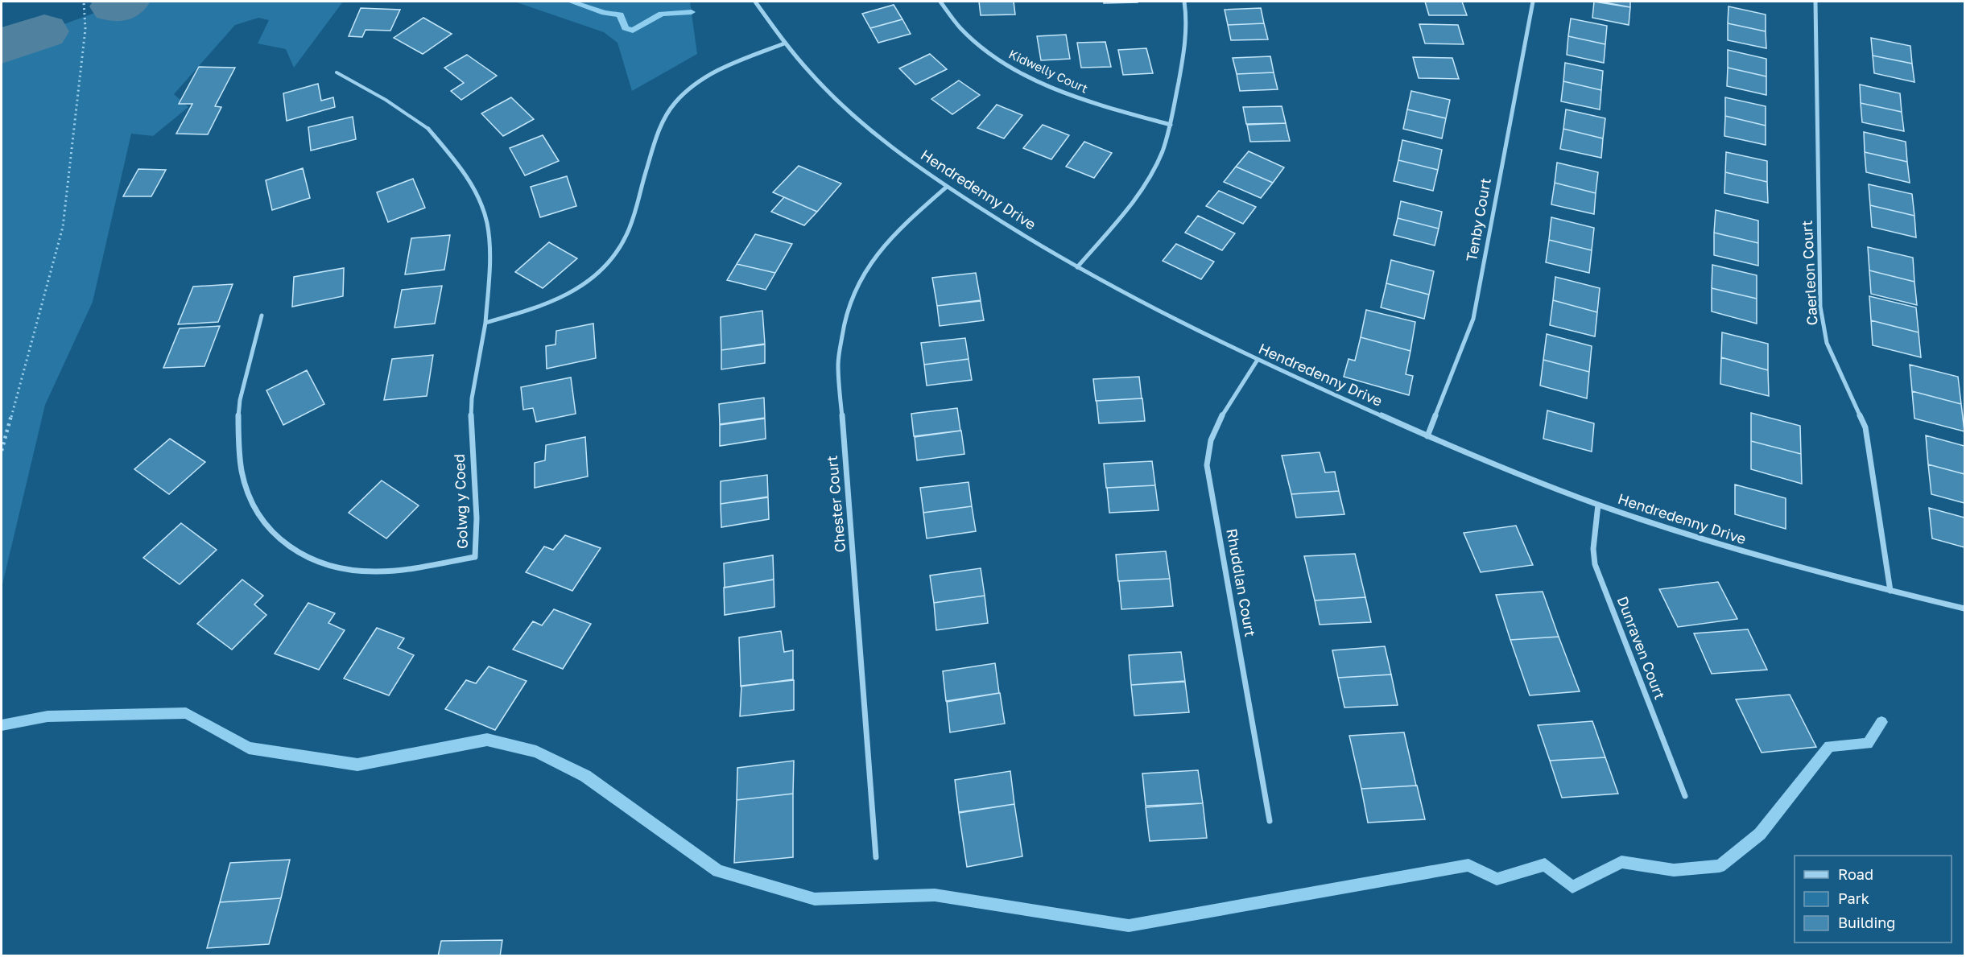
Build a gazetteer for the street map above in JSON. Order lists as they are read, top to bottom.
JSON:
{
  "streets": {
    "street": [
      "Kidwelly Court",
      "Hendredenny Drive",
      "Tenby Court",
      "Caerleon Court",
      "Golwg y Coed",
      "Chester Court",
      "Rhuddlan Court",
      "Dunraven Court"
    ]
  },
  "crossings": [
    ["Hendredenny Drive", "Tenby Court"],
    ["Hendredenny Drive", "Caerleon Court"],
    ["Hendredenny Drive", "Chester Court"],
    ["Hendredenny Drive", "Rhuddlan Court"],
    ["Hendredenny Drive", "Dunraven Court"]
  ],
  "legend": ["Road", "Park", "Building"]
}
